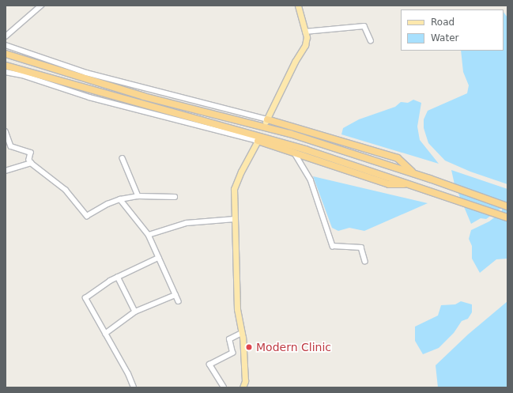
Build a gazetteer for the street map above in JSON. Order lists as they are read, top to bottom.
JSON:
{
  "places": ["Modern Clinic"],
  "legend": ["Road", "Water"]
}
